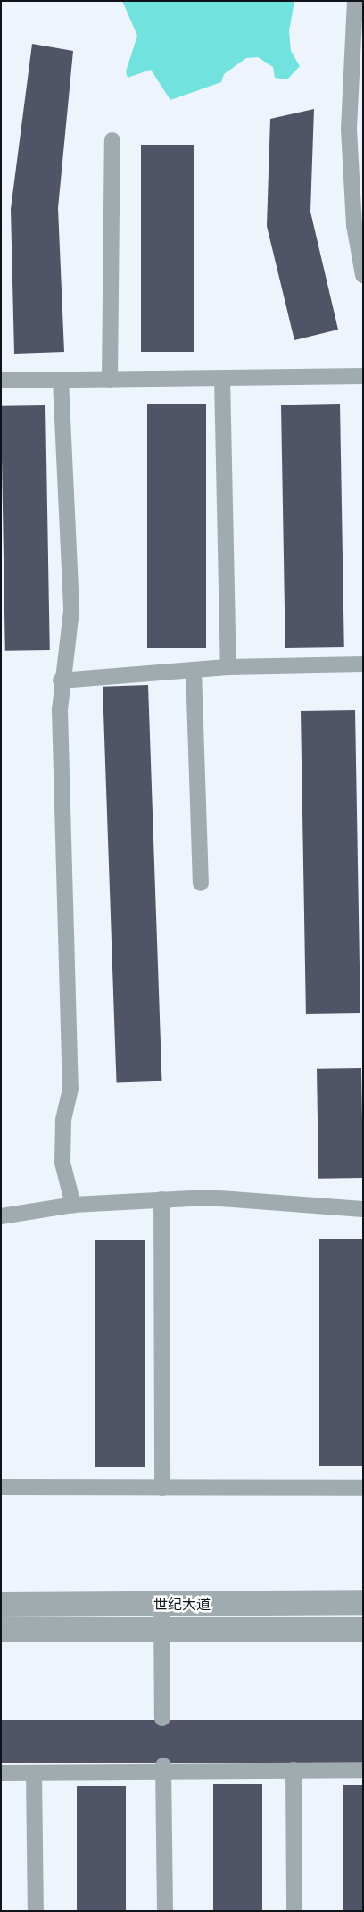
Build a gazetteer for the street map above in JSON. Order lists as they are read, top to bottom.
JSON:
{
  "streets": {
    "street": ["世纪大道"]
  }
}
